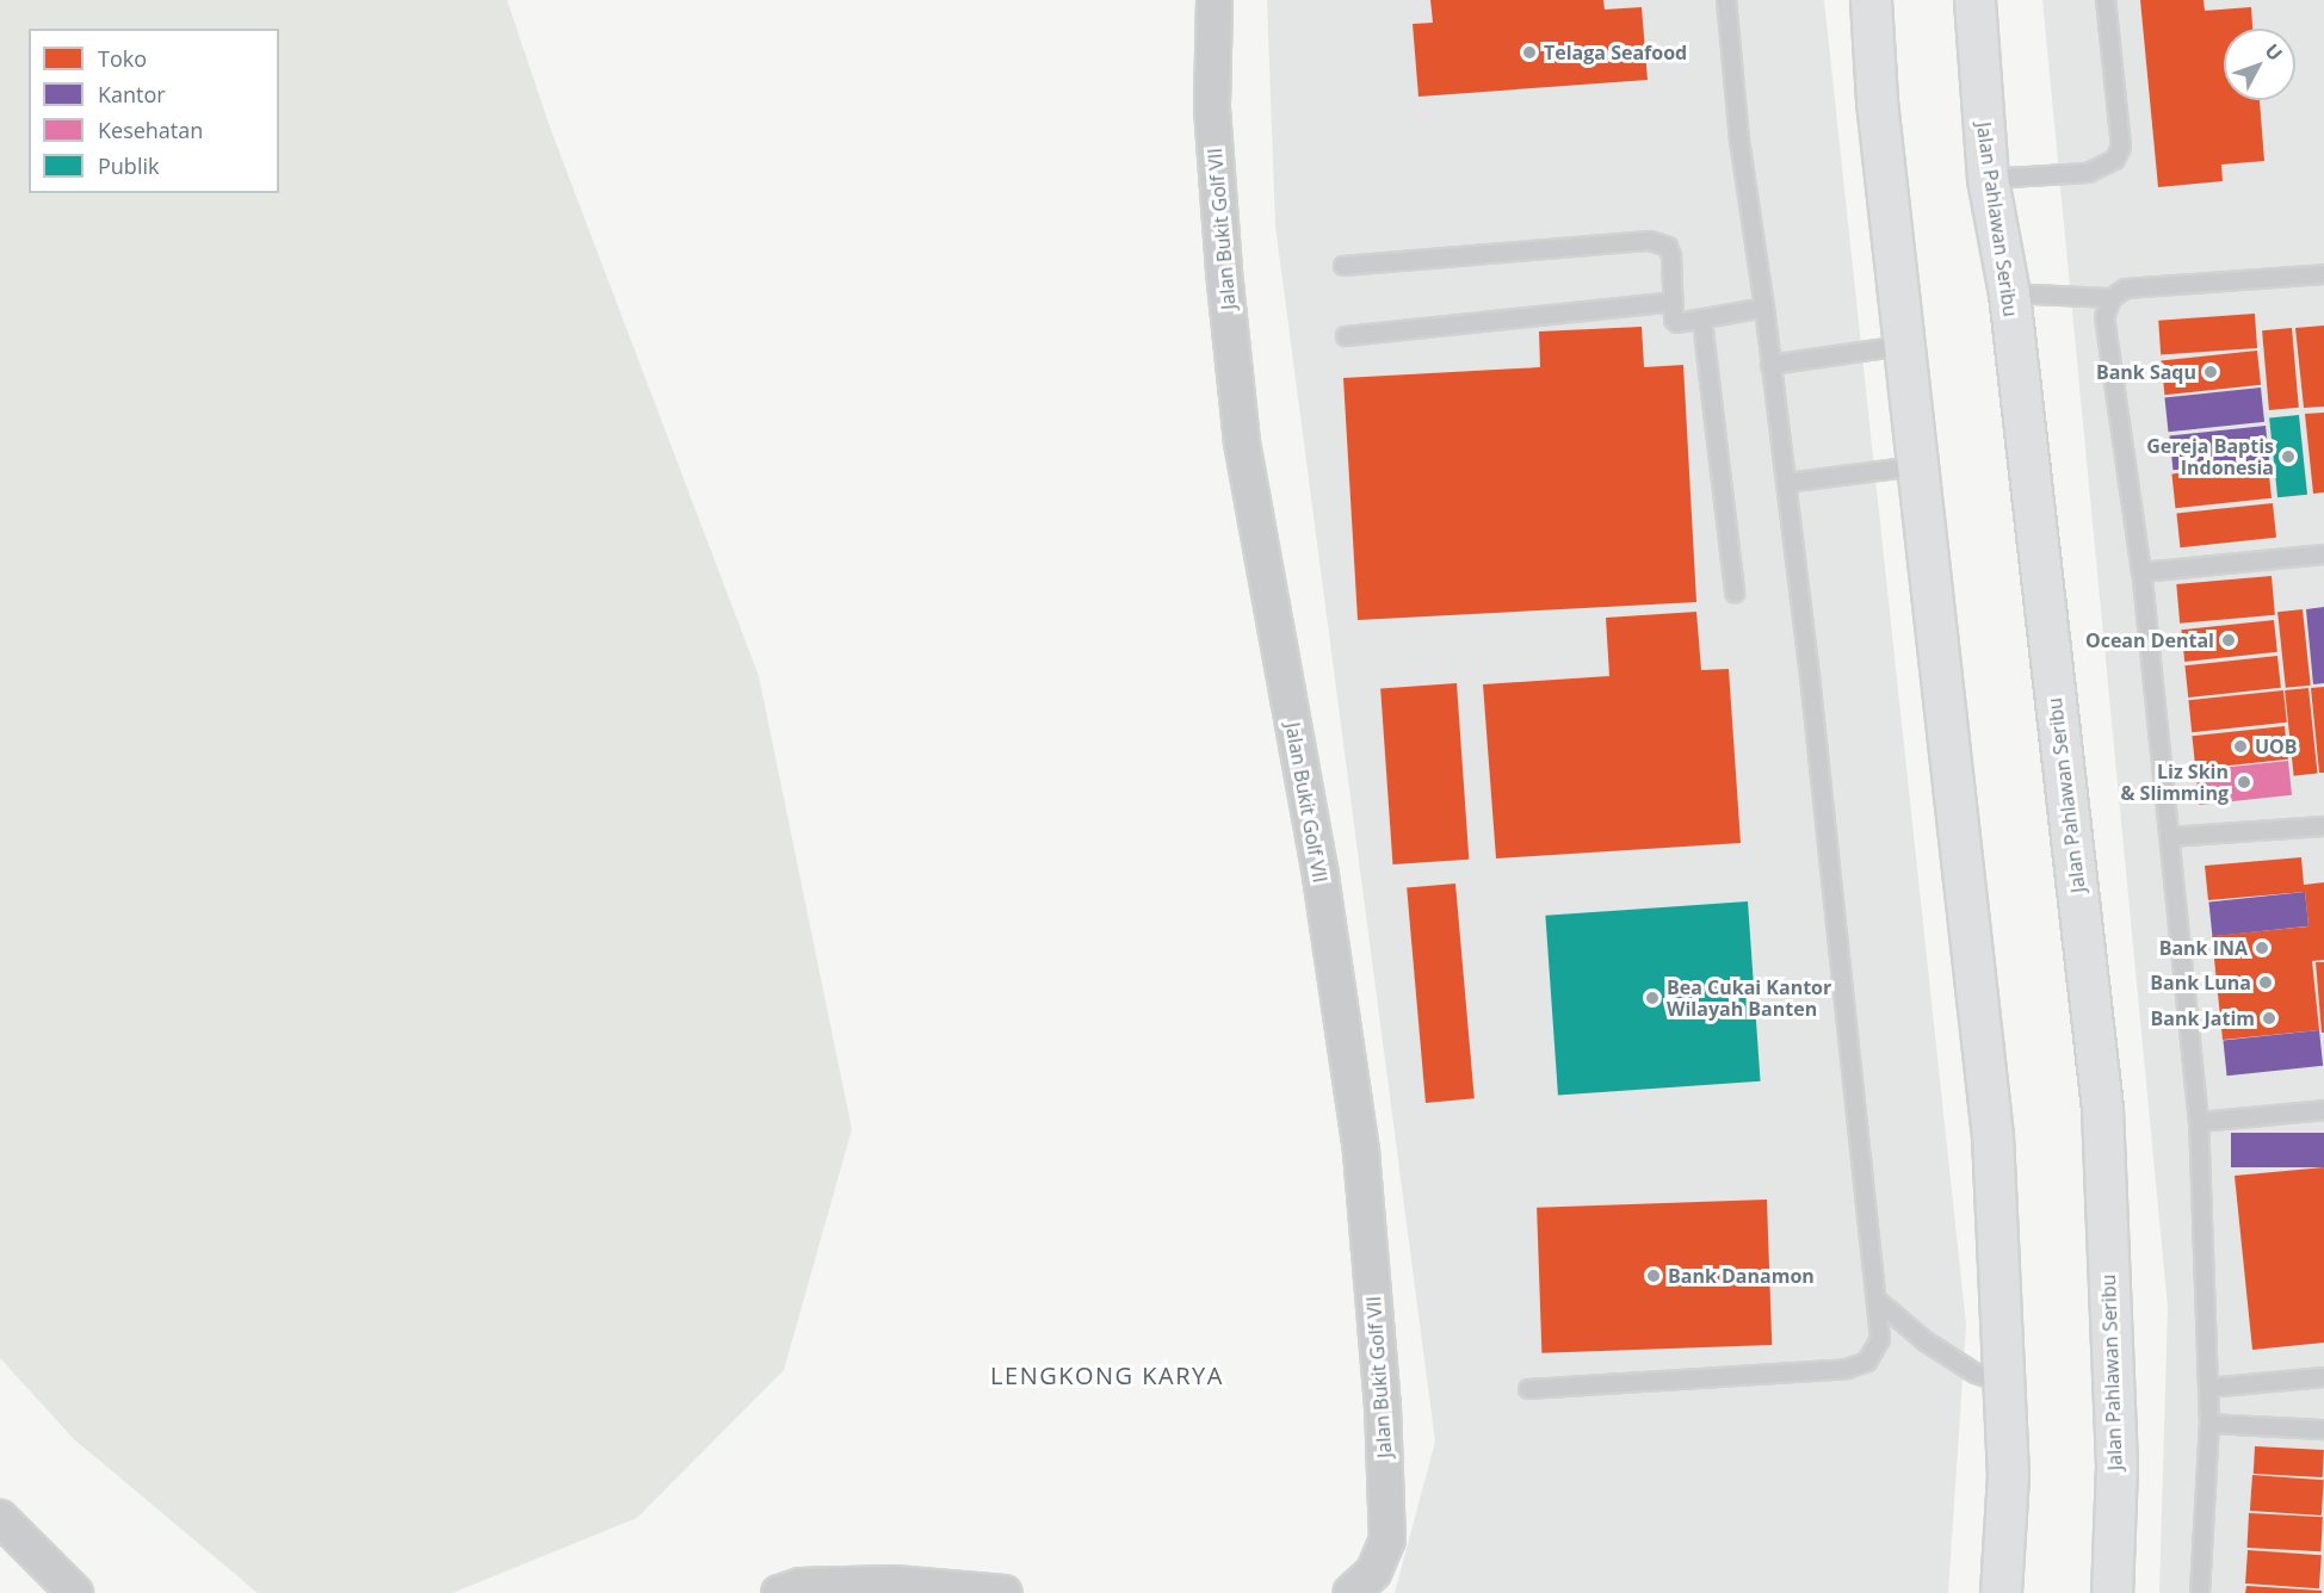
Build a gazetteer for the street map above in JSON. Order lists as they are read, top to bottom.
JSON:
{
  "streets": {
    "main road": ["Jalan Pahlawan Seribu"],
    "street": ["Jalan Bukit Golf VII"]
  },
  "districts": ["LENGKONG KARYA"],
  "places": [
    "Telaga Seafood",
    "Bank Saqu",
    "Gereja Baptis Indonesia",
    "Ocean Dental",
    "UOB",
    "Liz Skin & Slimming",
    "Bank INA",
    "Bank Luna",
    "Bea Cukai Kantor Wilayah Banten",
    "Bank Jatim",
    "Bank Danamon"
  ],
  "legend": [
    "Toko",
    "Kantor",
    "Kesehatan",
    "Publik"
  ],
  "north": "top right"
}
